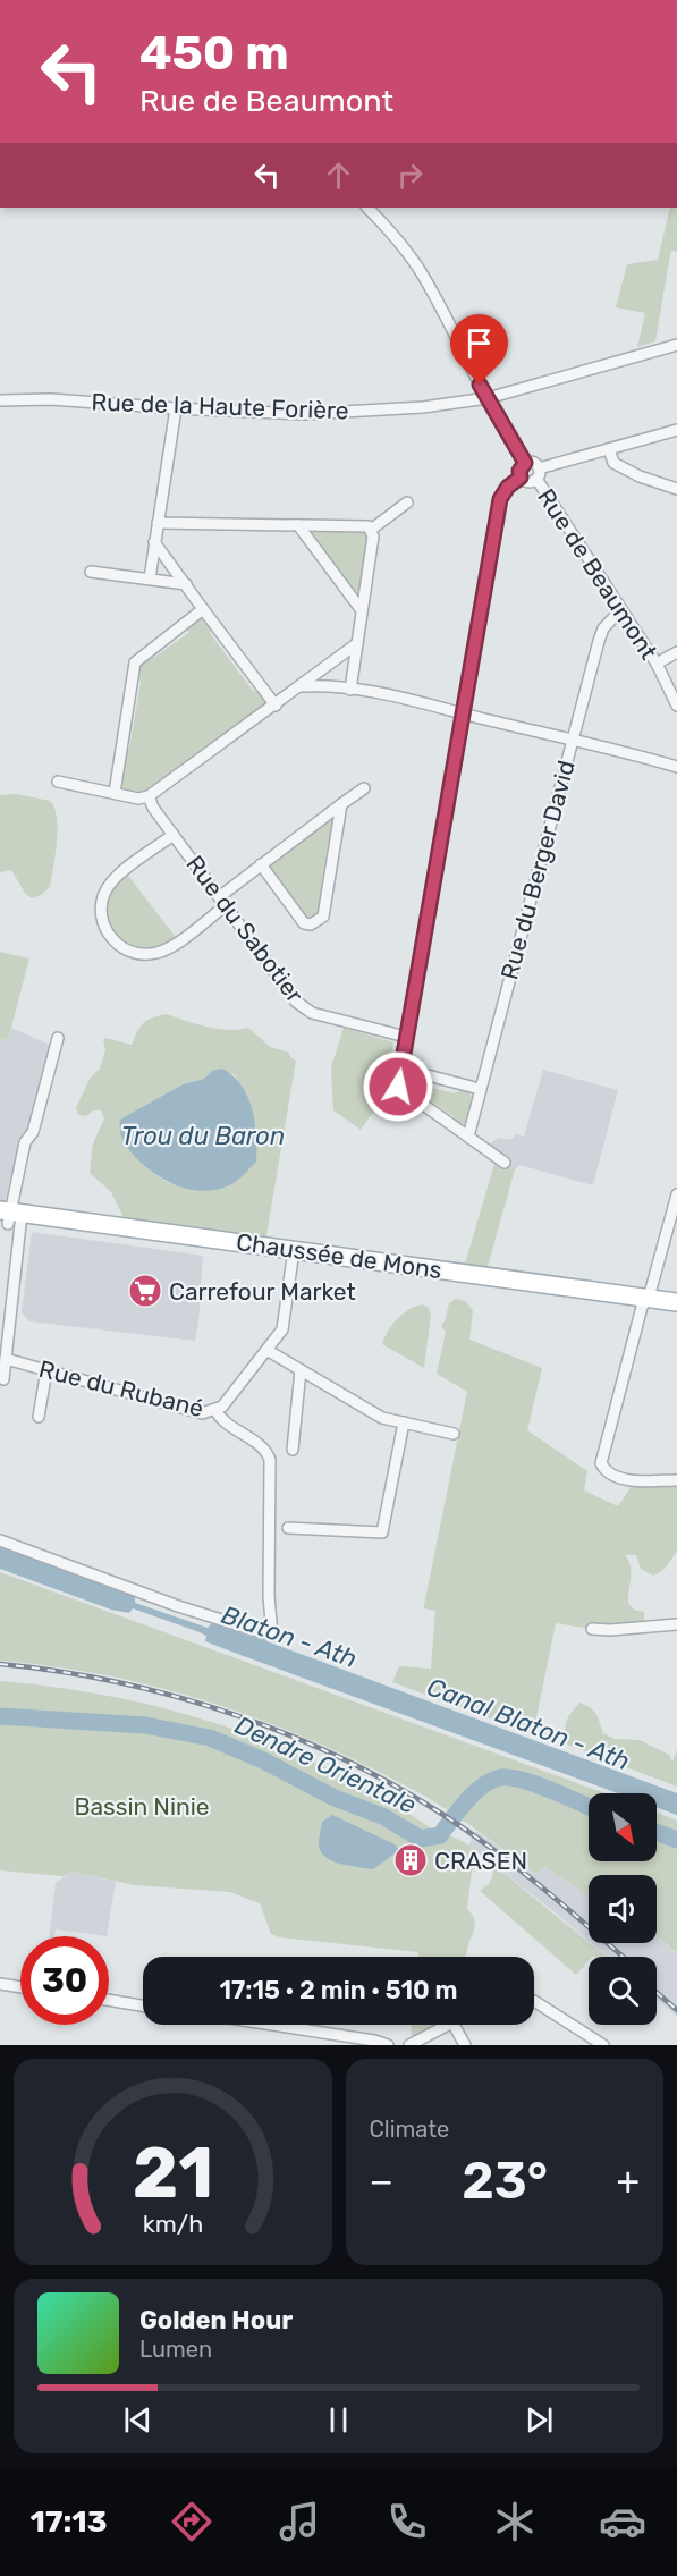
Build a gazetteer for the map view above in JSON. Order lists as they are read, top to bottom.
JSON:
{
  "streets": {
    "main road": ["Chaussée de Mons"],
    "street": [
      "Rue de la Haute Forière",
      "Rue de Beaumont",
      "Rue du Berger David",
      "Rue du Sabotier",
      "Rue du Rubané"
    ]
  },
  "crossings": [
    ["Rue de la Haute Forière", "Rue de Beaumont"],
    ["Rue de Beaumont", "Rue du Berger David"],
    ["Chaussée de Mons", "Rue du Rubané"]
  ],
  "water": [
    "Trou du Baron",
    "Blaton - Ath",
    "Canal Blaton - Ath",
    "Dendre Orientale"
  ],
  "parks": ["Bassin Ninie"],
  "places": {
    "supermarket": ["Carrefour Market"],
    "building": ["CRASEN"]
  },
  "north": "bottom right",
  "page": {
    "turn": ["450 m", "Rue de Beaumont"],
    "limit": "30",
    "trip": "17:15 · 2 min · 510 m",
    "tile": "Climate",
    "heat": ["−", "23°", "+"],
    "song": ["Golden Hour", "Lumen"],
    "tabs": "17:13",
    "gauge": ["21", "km/h"]
  }
}
